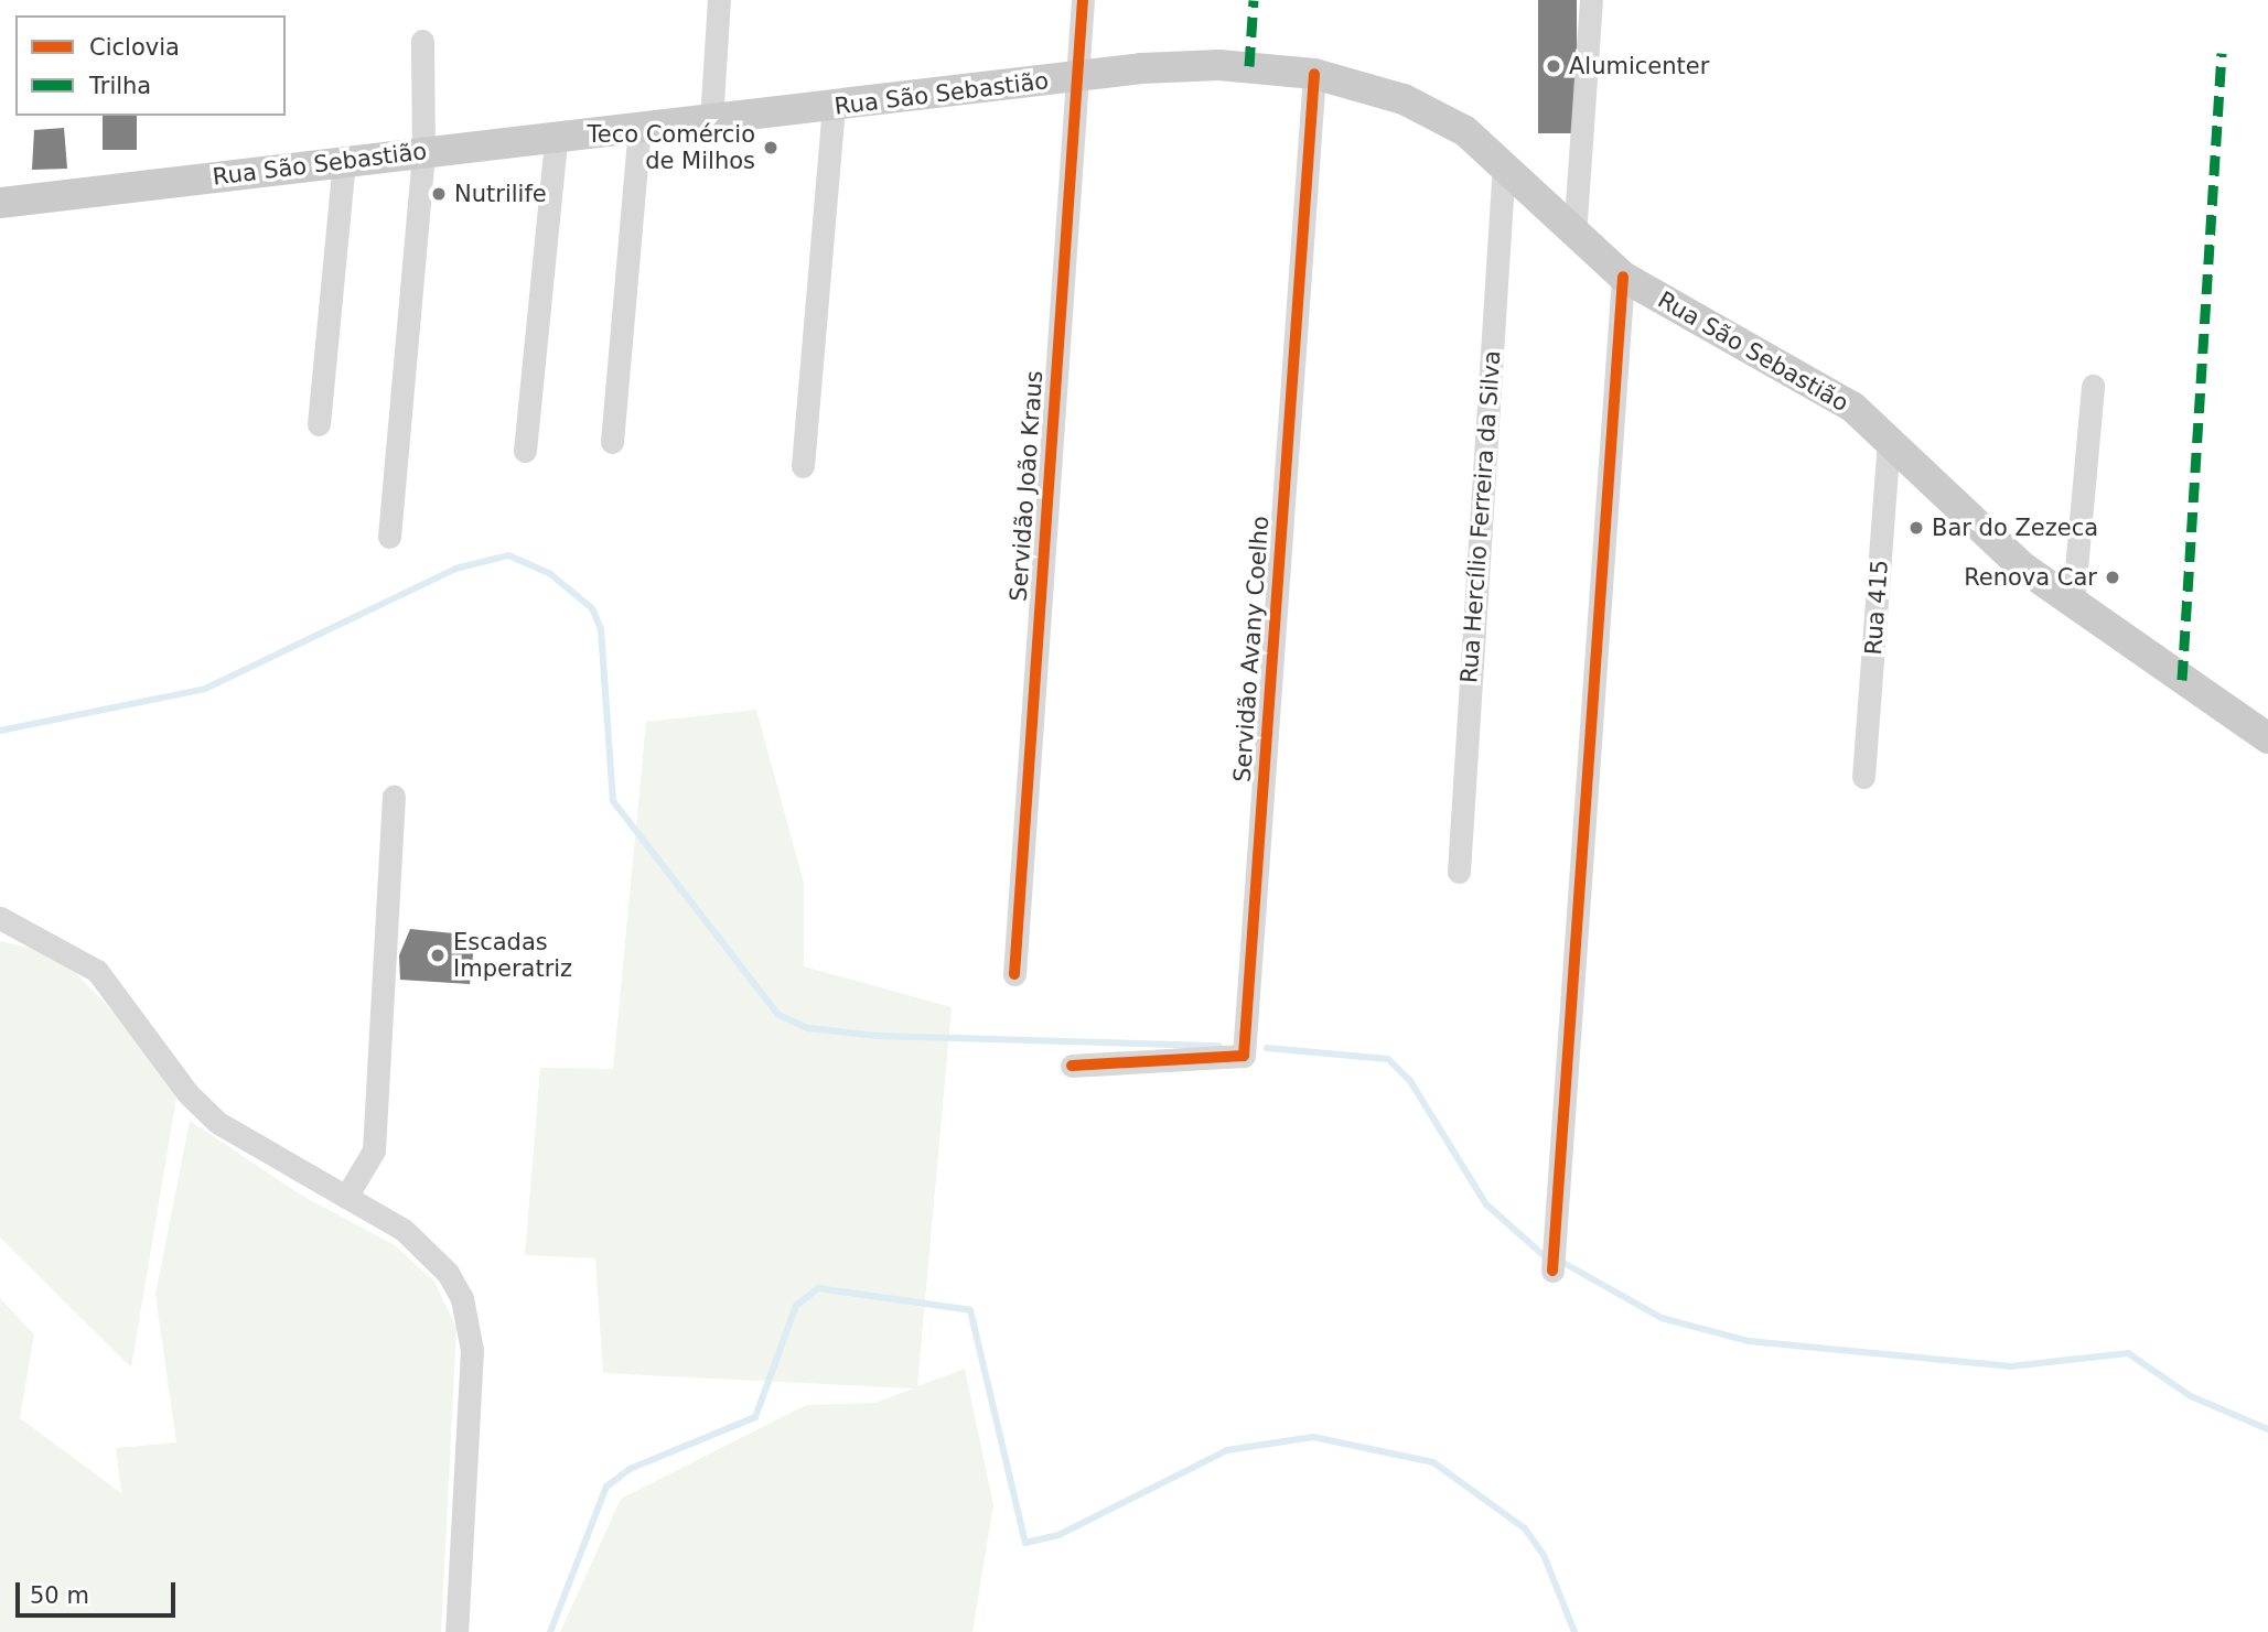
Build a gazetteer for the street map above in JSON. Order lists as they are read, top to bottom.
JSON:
{
  "streets": {
    "main road": ["Rua São Sebastião"],
    "street": [
      "Servidão João Kraus",
      "Rua Hercílio Ferreira da Silva",
      "Rua 415",
      "Servidão Avany Coelho"
    ]
  },
  "crossings": [
    ["Rua São Sebastião", "Servidão João Kraus"],
    ["Rua São Sebastião", "Rua Hercílio Ferreira da Silva"],
    ["Rua São Sebastião", "Rua 415"],
    ["Rua São Sebastião", "Servidão Avany Coelho"]
  ],
  "places": [
    "Alumicenter",
    "Teco Comércio de Milhos",
    "Nutrilife",
    "Bar do Zezeca",
    "Renova Car",
    "Escadas Imperatriz"
  ],
  "legend": ["Ciclovia", "Trilha"],
  "scale_bar": "50 m"
}
